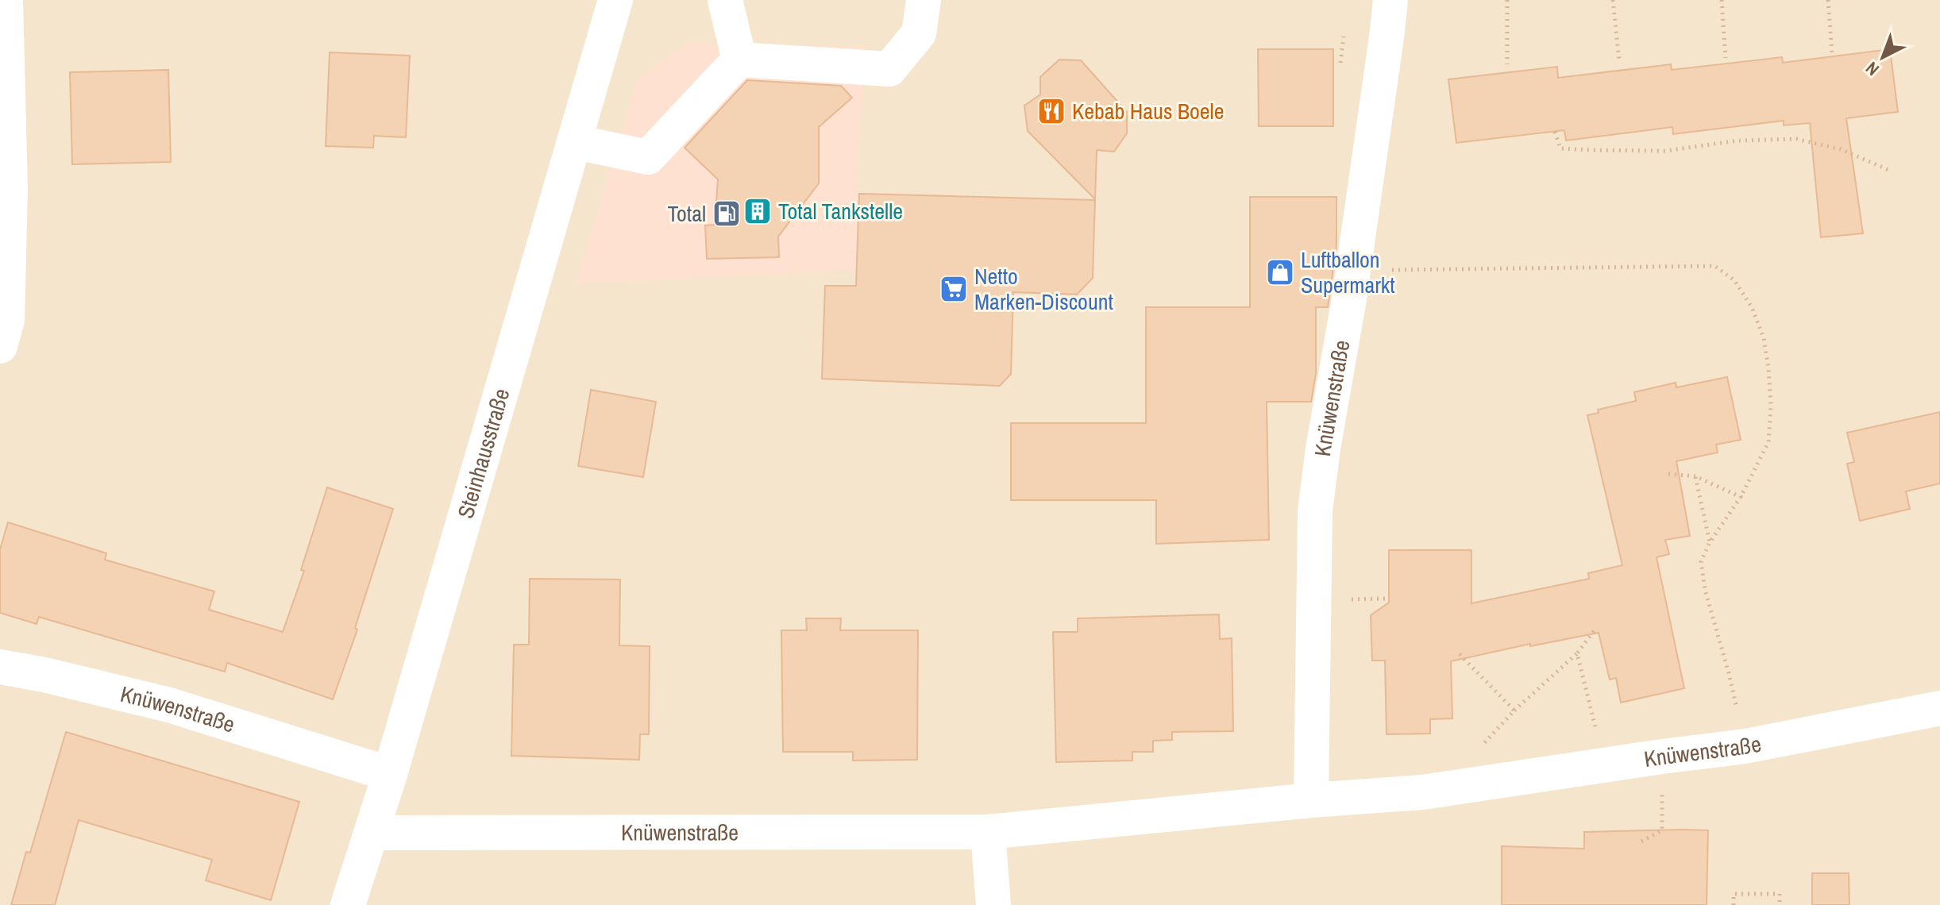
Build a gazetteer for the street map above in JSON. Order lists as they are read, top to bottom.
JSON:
{
  "streets": {
    "street": ["Knüwenstraße", "Steinhausstraße"]
  },
  "crossings": [
    ["Knüwenstraße", "Steinhausstraße"]
  ],
  "places": {
    "restaurant": ["Kebab Haus Boele"],
    "building": ["Total Tankstelle"],
    "fuel station": ["Total"],
    "shop": ["Luftballon Supermarkt"],
    "supermarket": ["Netto Marken-Discount"]
  },
  "north": "bottom left"
}
